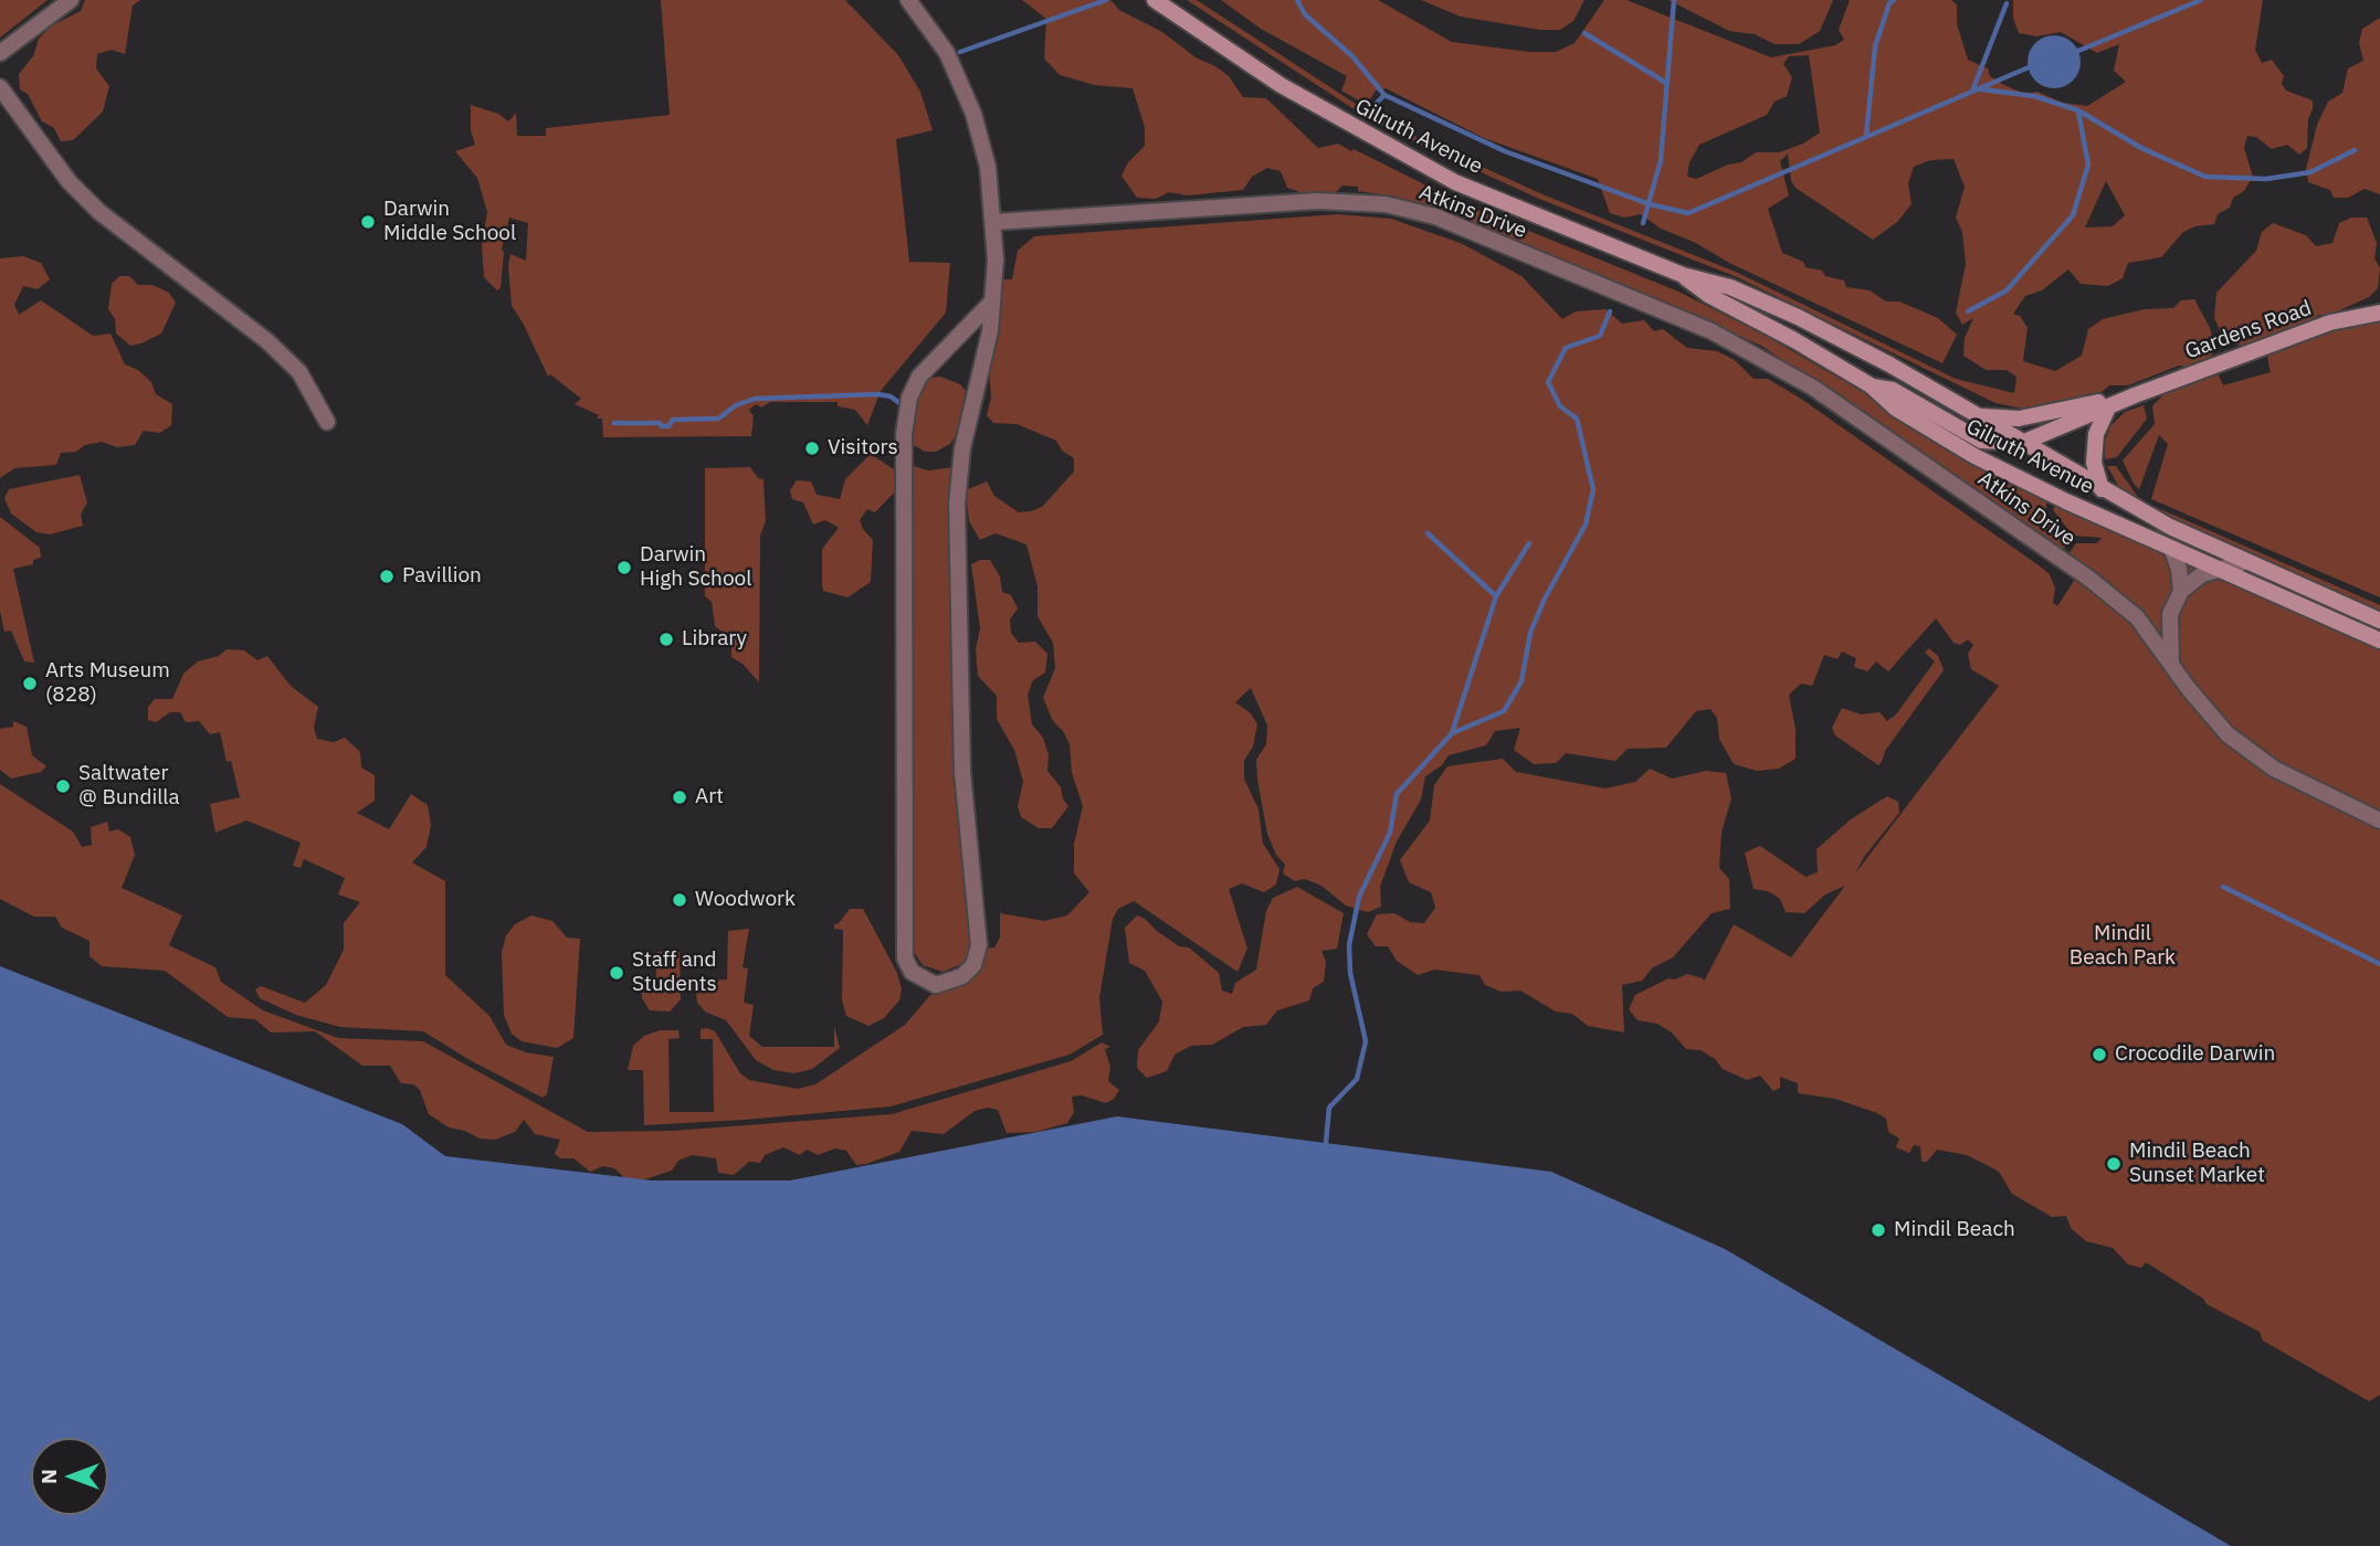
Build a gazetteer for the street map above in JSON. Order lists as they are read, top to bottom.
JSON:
{
  "streets": {
    "street": ["Gilruth Avenue", "Atkins Drive", "Gardens Road"]
  },
  "crossings": [
    ["Gilruth Avenue", "Gardens Road"]
  ],
  "parks": ["Mindil Beach Park"],
  "places": [
    "Darwin Middle School",
    "Visitors",
    "Darwin High School",
    "Pavillion",
    "Library",
    "Arts Museum (828)",
    "Saltwater @ Bundilla",
    "Art",
    "Woodwork",
    "Staff and Students",
    "Crocodile Darwin",
    "Mindil Beach Sunset Market",
    "Mindil Beach"
  ],
  "north": "left"
}
